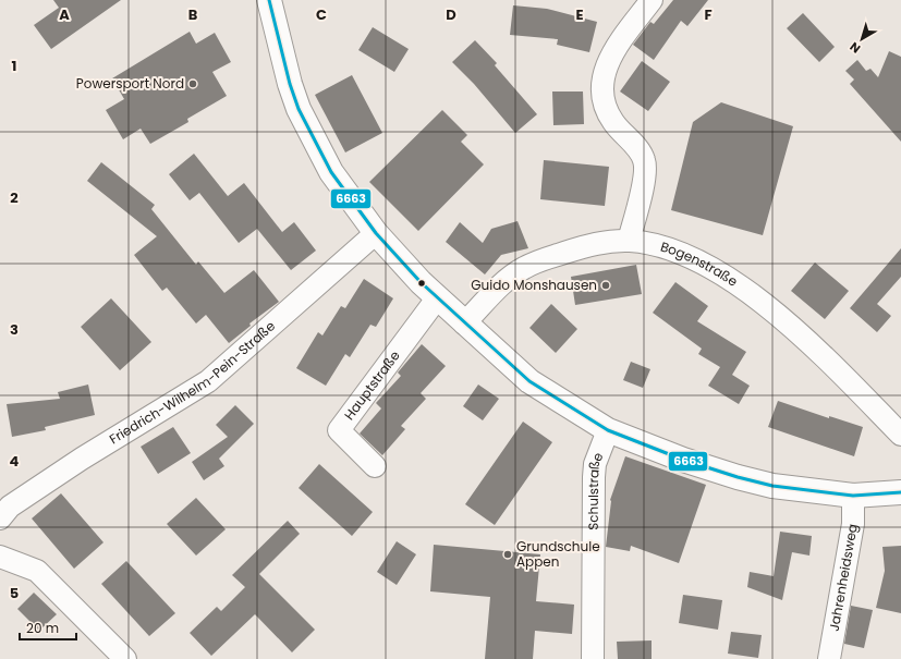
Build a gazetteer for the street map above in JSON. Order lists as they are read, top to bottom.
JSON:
{
  "streets": {
    "street": [
      "Bogenstraße",
      "Friedrich-Wilhelm-Pein-Straße",
      "Hauptstraße",
      "Schulstraße",
      "Jahrenheidsweg"
    ]
  },
  "places": ["Powersport Nord", "Guido Monshausen", "Grundschule Appen"],
  "lines": ["transit line 6663"],
  "scale_bar": "20 m",
  "north": "bottom left",
  "grid": {
    "columns": [
      "A",
      "B",
      "C",
      "D",
      "E",
      "F"
    ],
    "rows": [
      "1",
      "2",
      "3",
      "4",
      "5"
    ]
  }
}
